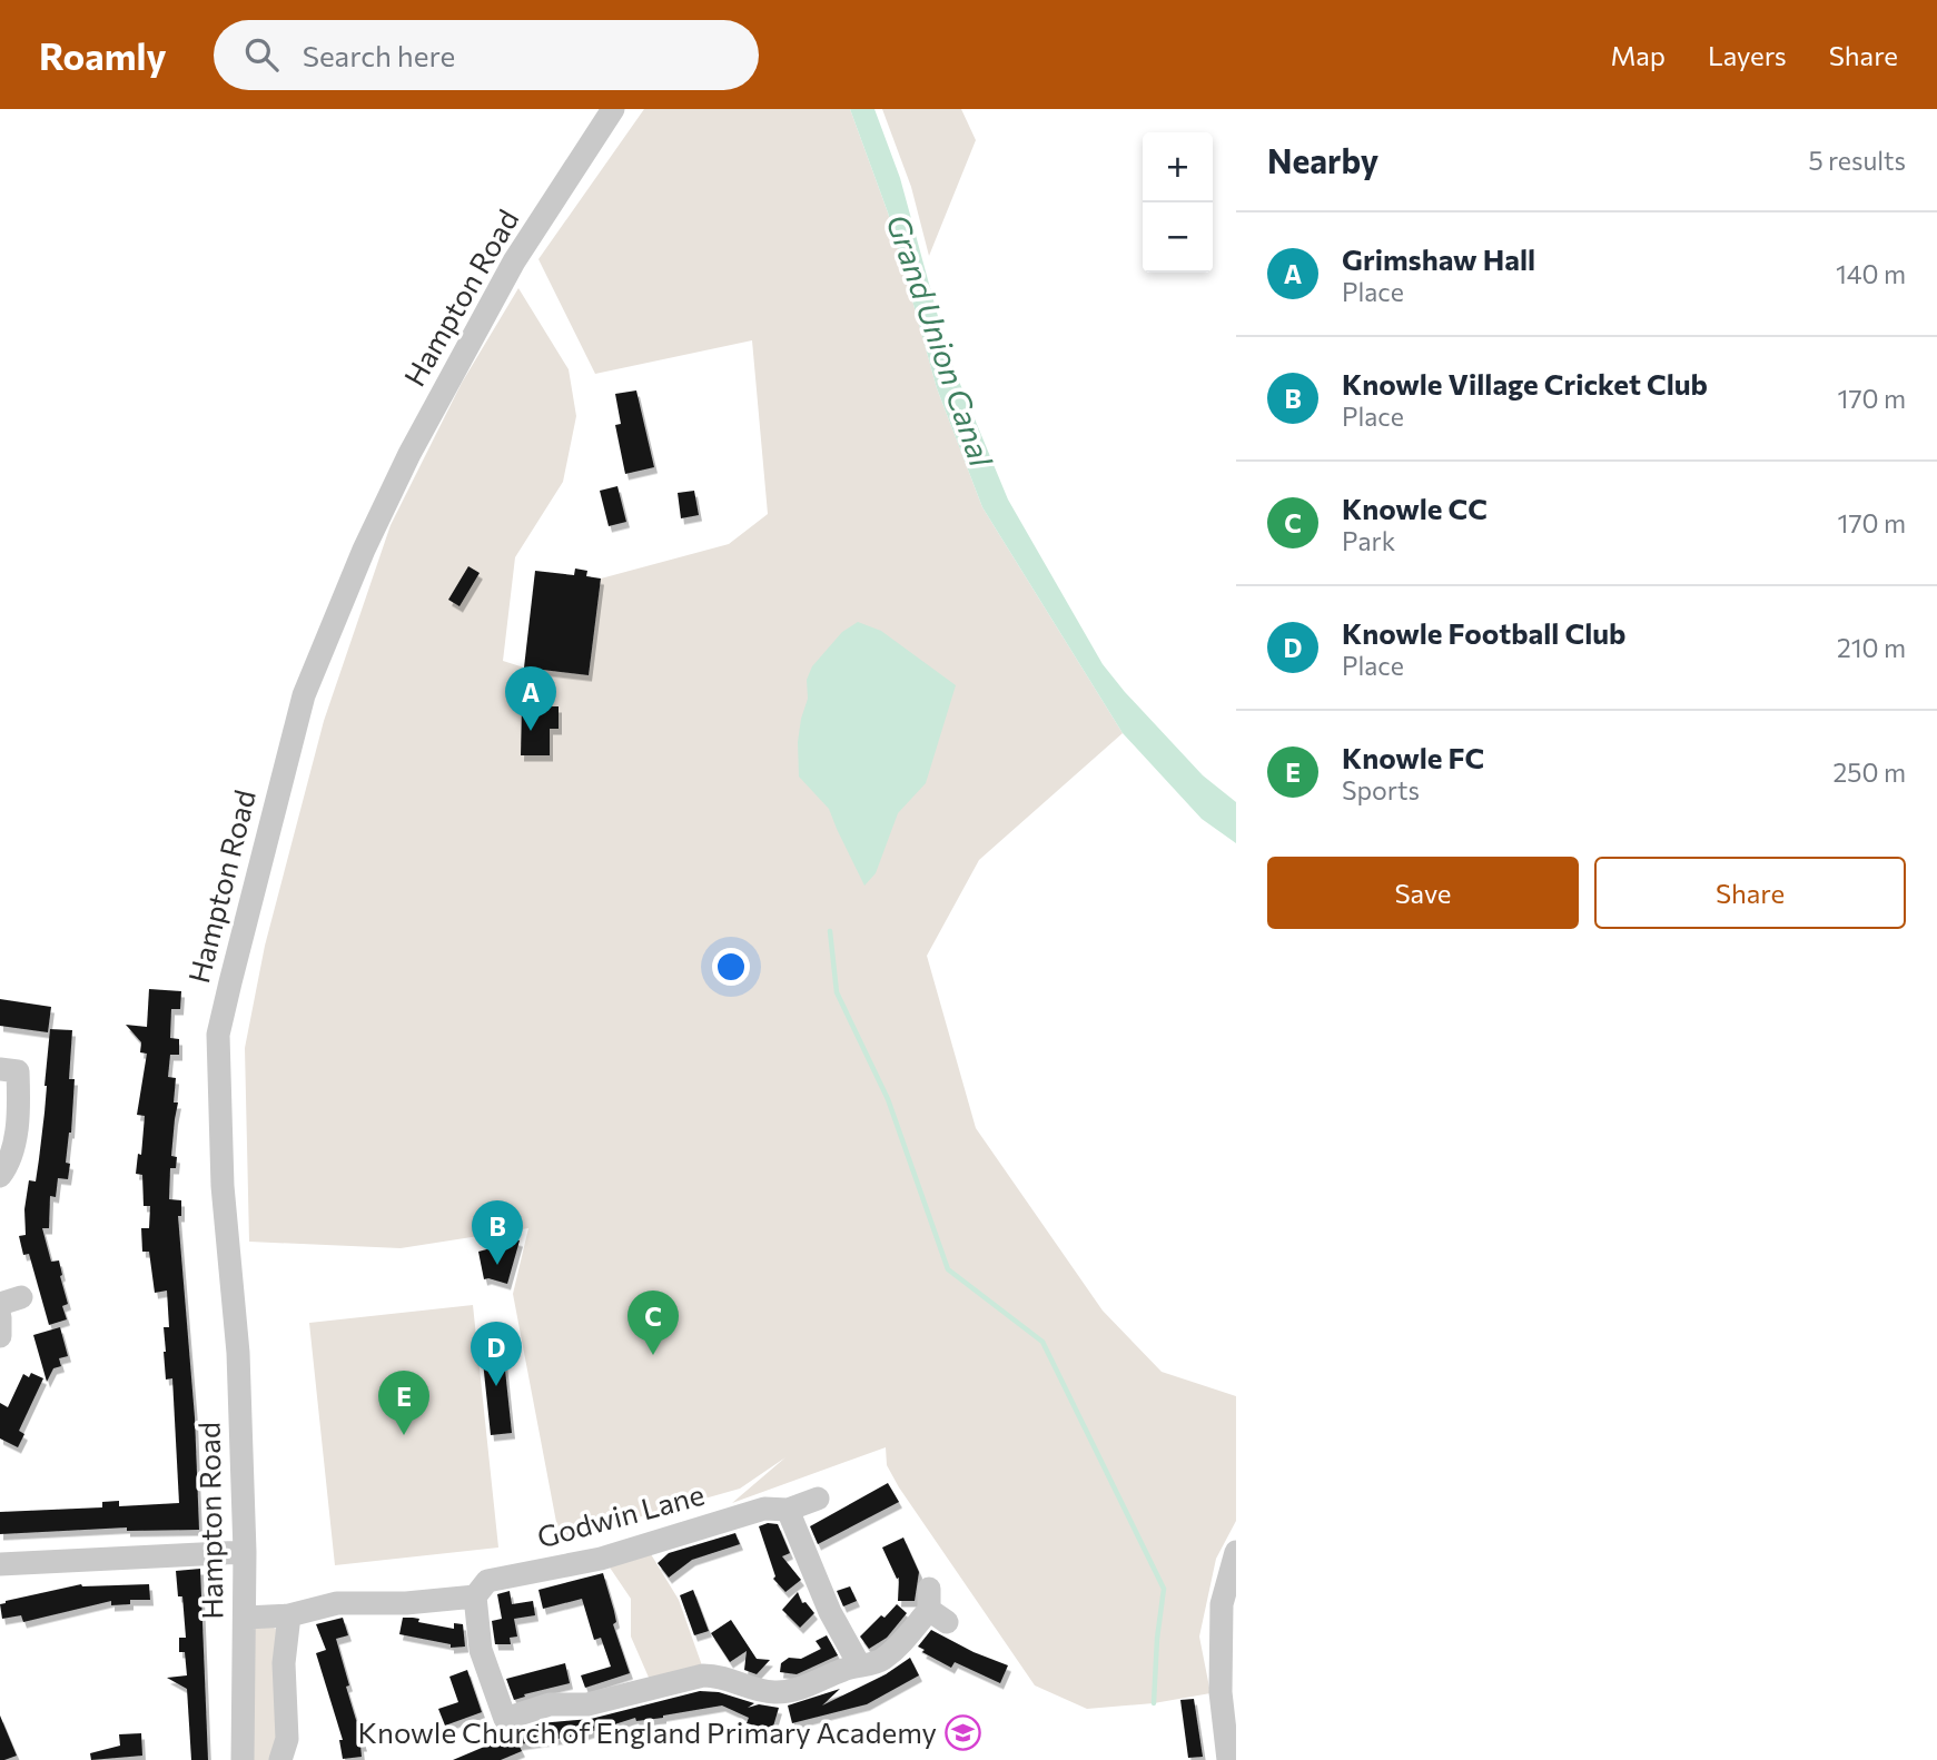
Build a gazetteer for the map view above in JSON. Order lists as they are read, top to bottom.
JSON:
{
  "streets": {
    "street": ["Hampton Road", "Godwin Lane"]
  },
  "water": ["Grand Union Canal"],
  "places": {
    "school or university": ["Knowle Church of England Primary Academy"]
  },
  "page": {
    "header": "Roamly",
    "search": "Search here",
    "nav": ["Map", "Layers", "Share"],
    "heading": ["Nearby", "5 results"],
    "map_buttons": ["+", "−"],
    "list": [
      {
        "mark": "A",
        "name": "Grimshaw Hall",
        "note": "Place",
        "value": "140 m"
      },
      {
        "mark": "B",
        "name": "Knowle Village Cricket Club",
        "note": "Place",
        "value": "170 m"
      },
      {
        "mark": "C",
        "name": "Knowle CC",
        "note": "Park",
        "value": "170 m"
      },
      {
        "mark": "D",
        "name": "Knowle Football Club",
        "note": "Place",
        "value": "210 m"
      },
      {
        "mark": "E",
        "name": "Knowle FC",
        "note": "Sports",
        "value": "250 m"
      }
    ],
    "pins": [
      "A",
      "B",
      "C",
      "D",
      "E"
    ],
    "buttons": ["Save", "Share"]
  }
}
